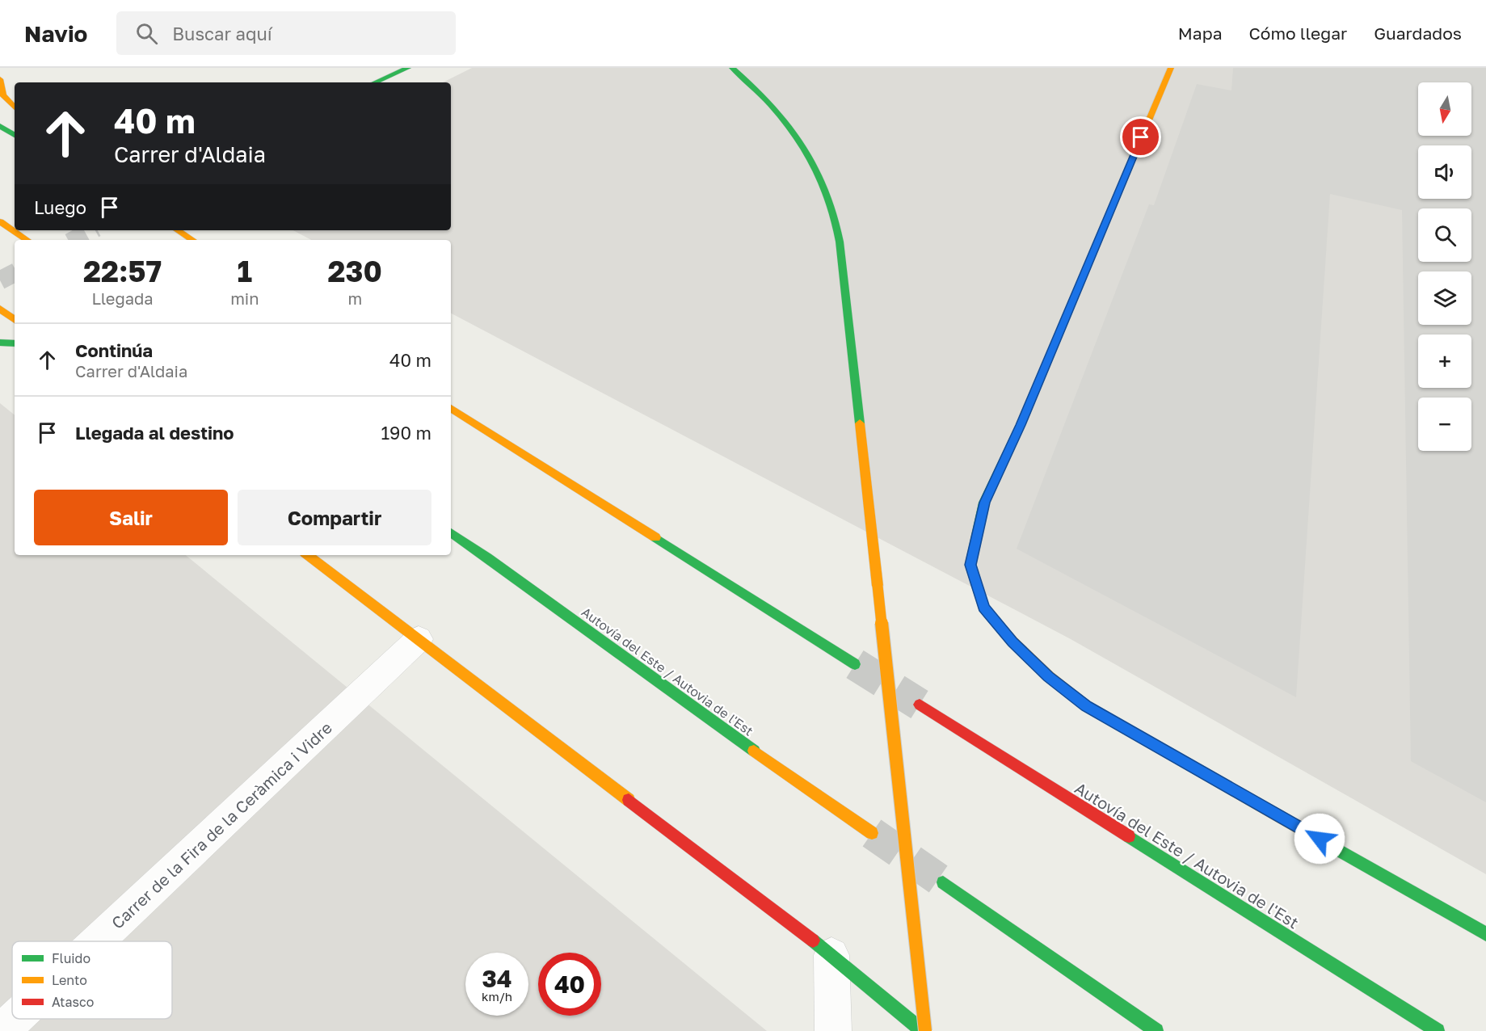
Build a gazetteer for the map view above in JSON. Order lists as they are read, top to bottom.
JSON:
{
  "streets": {
    "main road": ["Autovía del Este / Autovia de l'Est"],
    "street": ["Carrer de la Fira de la Ceràmica i Vidre"]
  },
  "legend": ["Fluido", "Lento", "Atasco"],
  "north": "bottom",
  "page": {
    "header": "Navio",
    "search": "Buscar aquí",
    "nav": ["Mapa", "Cómo llegar", "Guardados"],
    "map_buttons": ["+", "−"],
    "turn": ["40 m", "Carrer d'Aldaia"],
    "then": "Luego",
    "eta": [
      "22:57",
      "Llegada",
      "1",
      "min",
      "230",
      "m"
    ],
    "list": [
      {
        "name": "Continúa",
        "note": "Carrer d'Aldaia",
        "value": "40 m"
      },
      {
        "name": "Llegada al destino",
        "value": "190 m"
      }
    ],
    "buttons": ["Salir", "Compartir"],
    "speed": "34 km/h",
    "limit": "40"
  }
}
